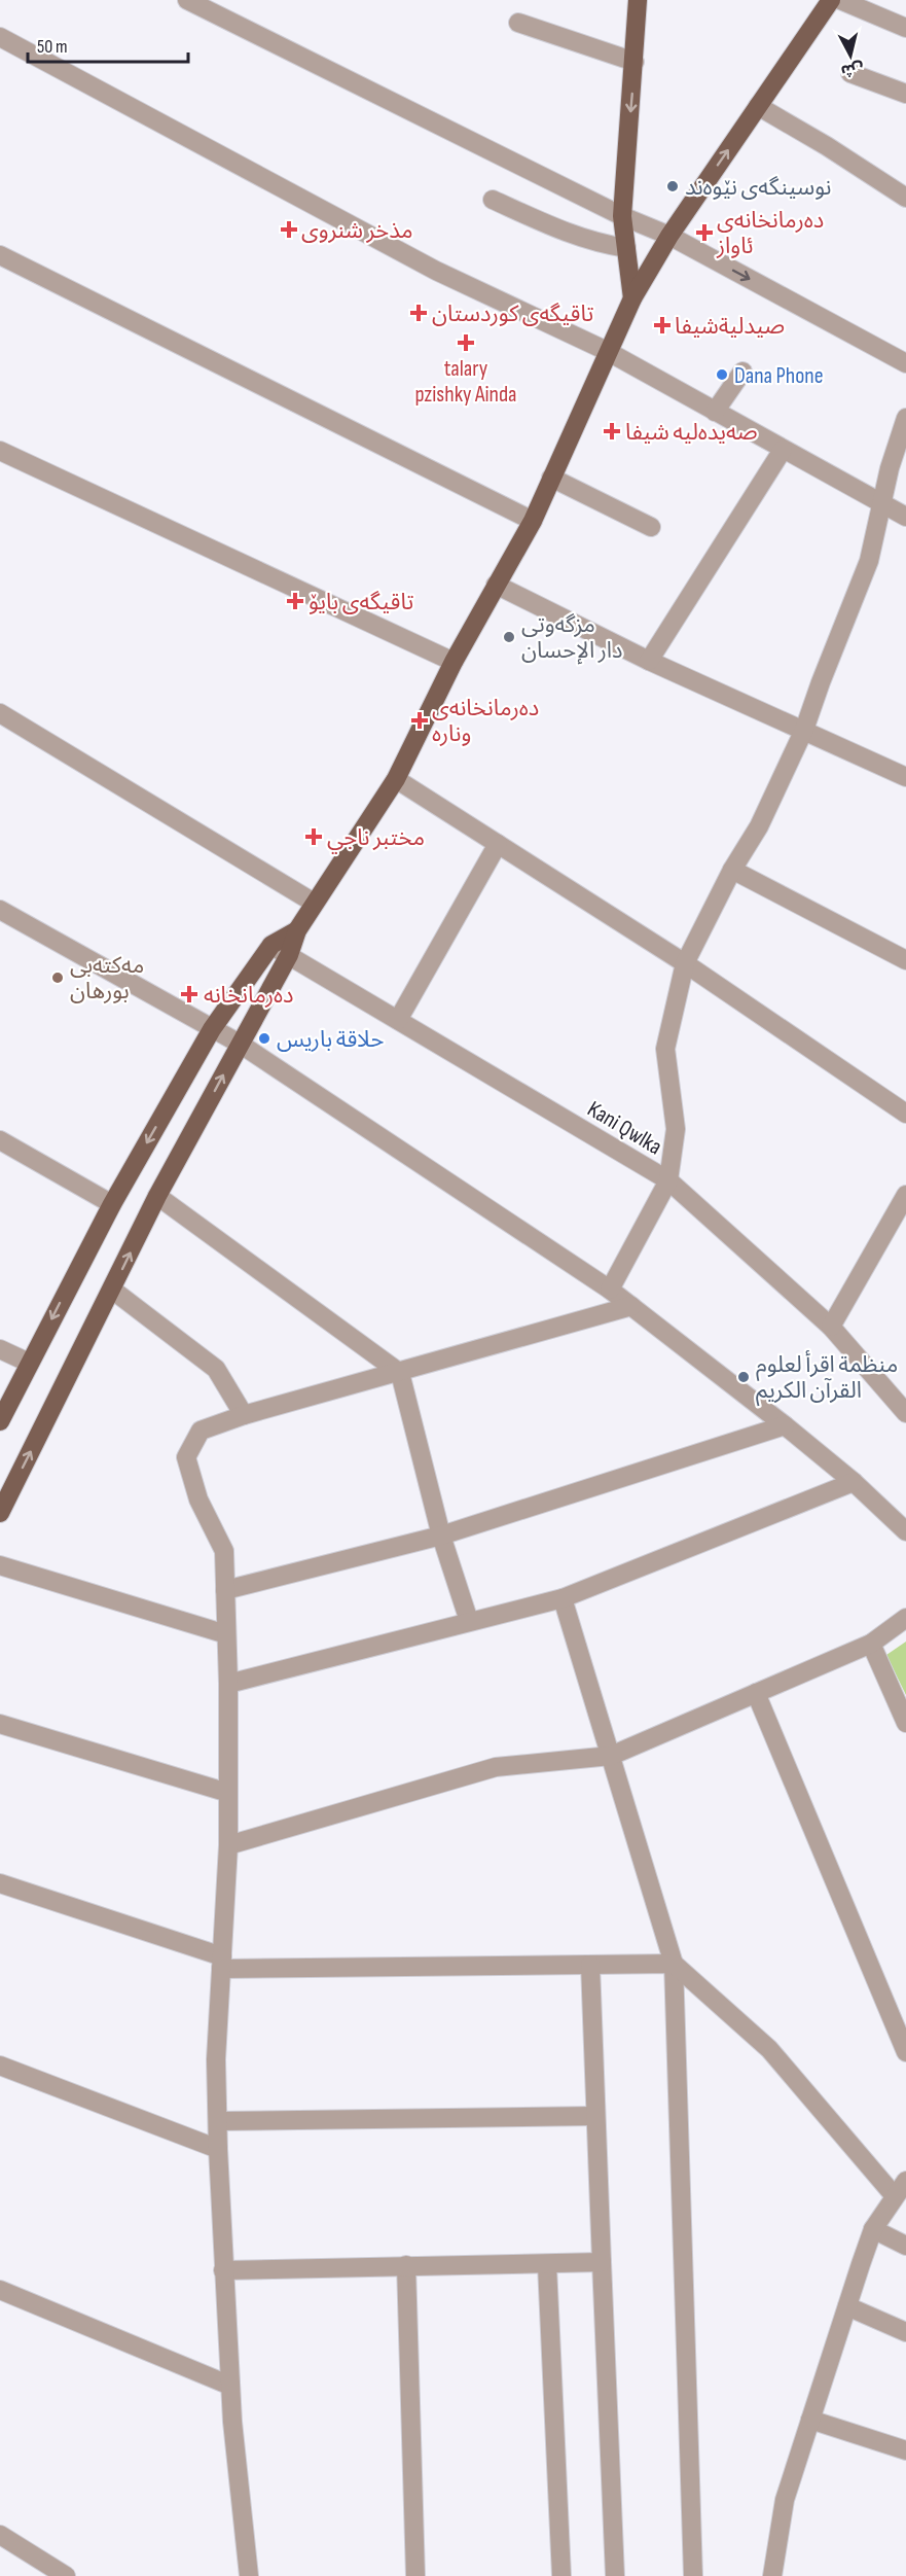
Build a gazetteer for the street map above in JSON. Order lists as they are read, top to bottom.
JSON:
{
  "streets": {
    "street": ["Kani Qwlka"]
  },
  "places": {
    "other": [
      "نوسینگەی نێوەند",
      "Dana Phone",
      "مزگەوتی دار الإحسان",
      "مەکتەبی بورهان",
      "حلاقة باریس",
      "منظمة اقرأ لعلوم القرآن الكريم"
    ],
    "health": [
      "مذخر شنروی",
      "دەرمانخانەی ئاواز",
      "تاقیگەی کوردستان",
      "صیدلیةشیفا",
      "talary pzishky Ainda",
      "صەیدەلیە شیفا",
      "تاقیگەی بایۆ",
      "دەرمانخانەی ونارە",
      "مختبر ناجي",
      "دەرمانخانە"
    ]
  },
  "scale_bar": "50 m",
  "north": "bottom"
}
